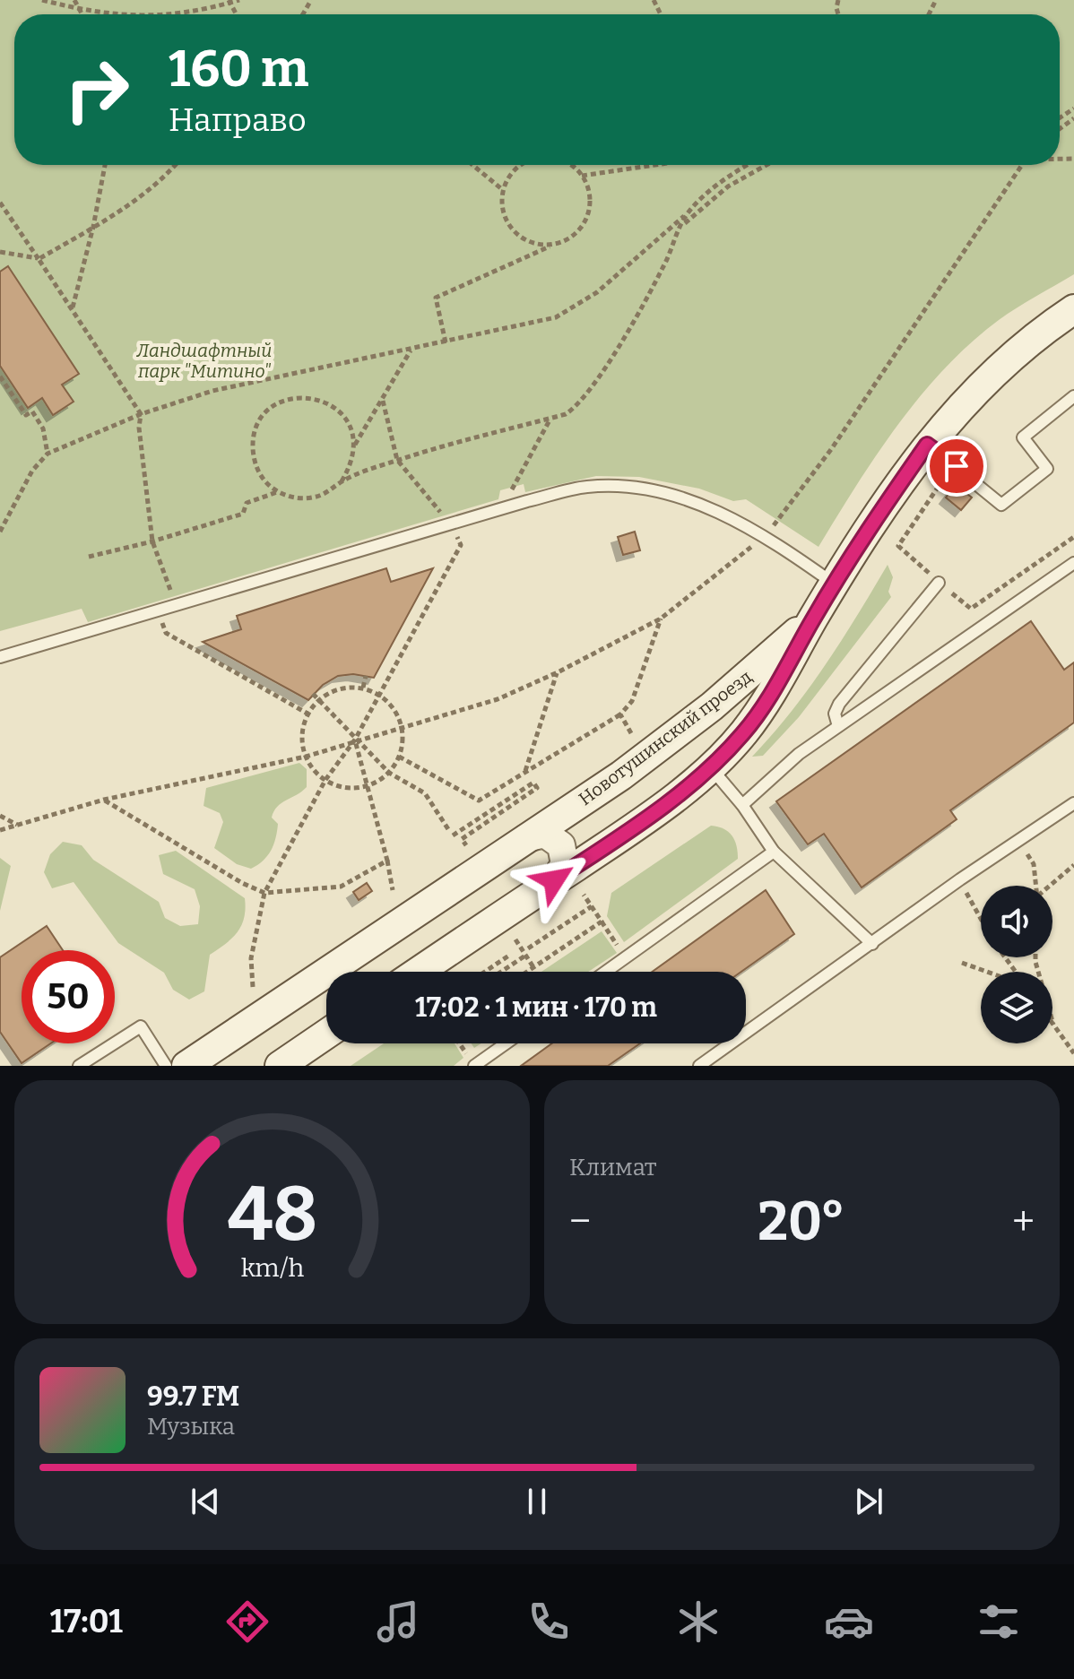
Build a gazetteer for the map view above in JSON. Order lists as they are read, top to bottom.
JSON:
{
  "streets": {
    "main road": ["Новотушинский проезд"]
  },
  "parks": ["Ландшафтный парк \"Митино\""],
  "page": {
    "turn": ["160 m", "Направо"],
    "limit": "50",
    "trip": "17:02 · 1 мин · 170 m",
    "tile": "Климат",
    "heat": ["−", "20°", "+"],
    "song": ["99.7 FM", "Музыка"],
    "tabs": "17:01",
    "gauge": ["48", "km/h"]
  }
}
